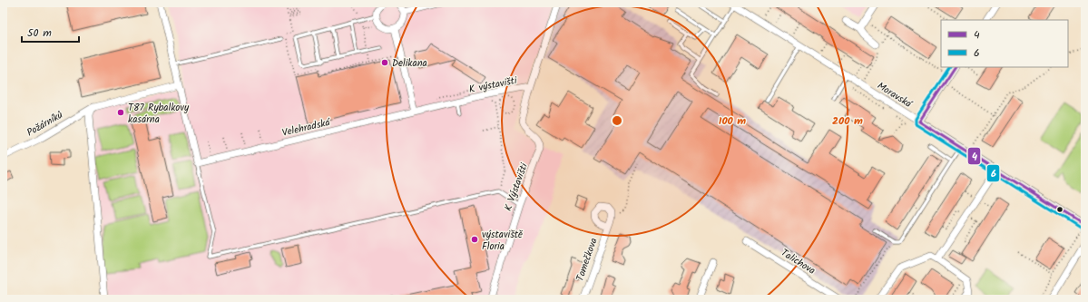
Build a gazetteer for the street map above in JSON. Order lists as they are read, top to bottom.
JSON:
{
  "streets": {
    "street": [
      "K výstavišti",
      "Moravská",
      "Požárníků",
      "Velehradská",
      "K Výstavišti",
      "Tomečkova",
      "Talichova"
    ]
  },
  "crossings": [
    ["K výstavišti", "Velehradská"],
    ["K výstavišti", "K Výstavišti"]
  ],
  "places": ["Delikana", "T87 Rybalkovy kasárna", "výstaviště Floria"],
  "lines": ["transit line 4", "transit line 6"],
  "legend": ["4", "6"],
  "scale_bar": "50 m",
  "rings": ["100 m", "200 m"]
}
